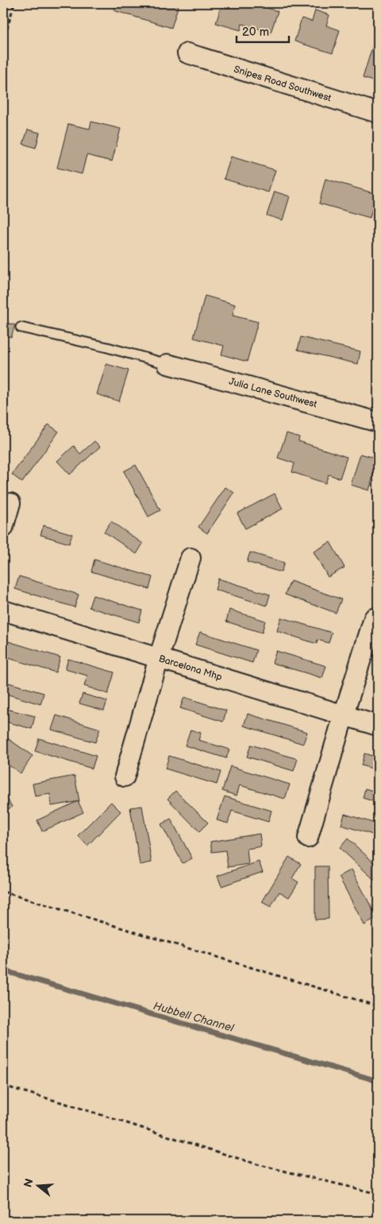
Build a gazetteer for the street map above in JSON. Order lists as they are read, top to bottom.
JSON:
{
  "streets": {
    "street": ["Snipes Road Southwest", "Julia Lane Southwest", "Barcelona Mhp"]
  },
  "water": ["Hubbell Channel"],
  "scale_bar": "20 m",
  "north": "left"
}
